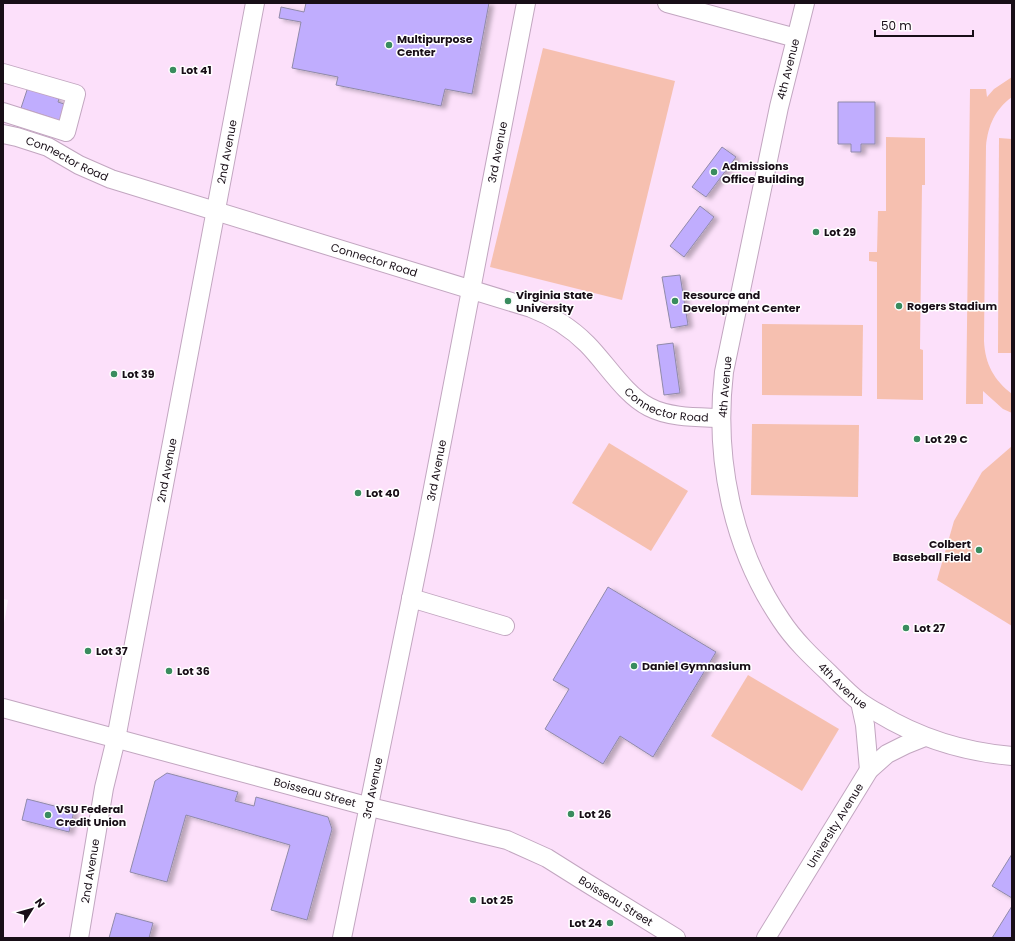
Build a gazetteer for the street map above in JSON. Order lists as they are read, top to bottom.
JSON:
{
  "streets": {
    "street": [
      "4th Avenue",
      "2nd Avenue",
      "3rd Avenue",
      "Connector Road",
      "Boisseau Street",
      "University Avenue"
    ]
  },
  "crossings": [
    ["4th Avenue", "Connector Road"],
    ["4th Avenue", "University Avenue"],
    ["2nd Avenue", "Connector Road"],
    ["2nd Avenue", "Boisseau Street"],
    ["3rd Avenue", "Connector Road"],
    ["3rd Avenue", "Boisseau Street"]
  ],
  "places": [
    "Multipurpose Center",
    "Lot 41",
    "Admissions Office Building",
    "Lot 29",
    "Virginia State University",
    "Resource and Development Center",
    "Rogers Stadium",
    "Lot 39",
    "Lot 29 C",
    "Lot 40",
    "Colbert Baseball Field",
    "Lot 27",
    "Lot 37",
    "Daniel Gymnasium",
    "Lot 36",
    "Lot 26",
    "VSU Federal Credit Union",
    "Lot 25",
    "Lot 24"
  ],
  "scale_bar": "50 m",
  "north": "top right"
}
